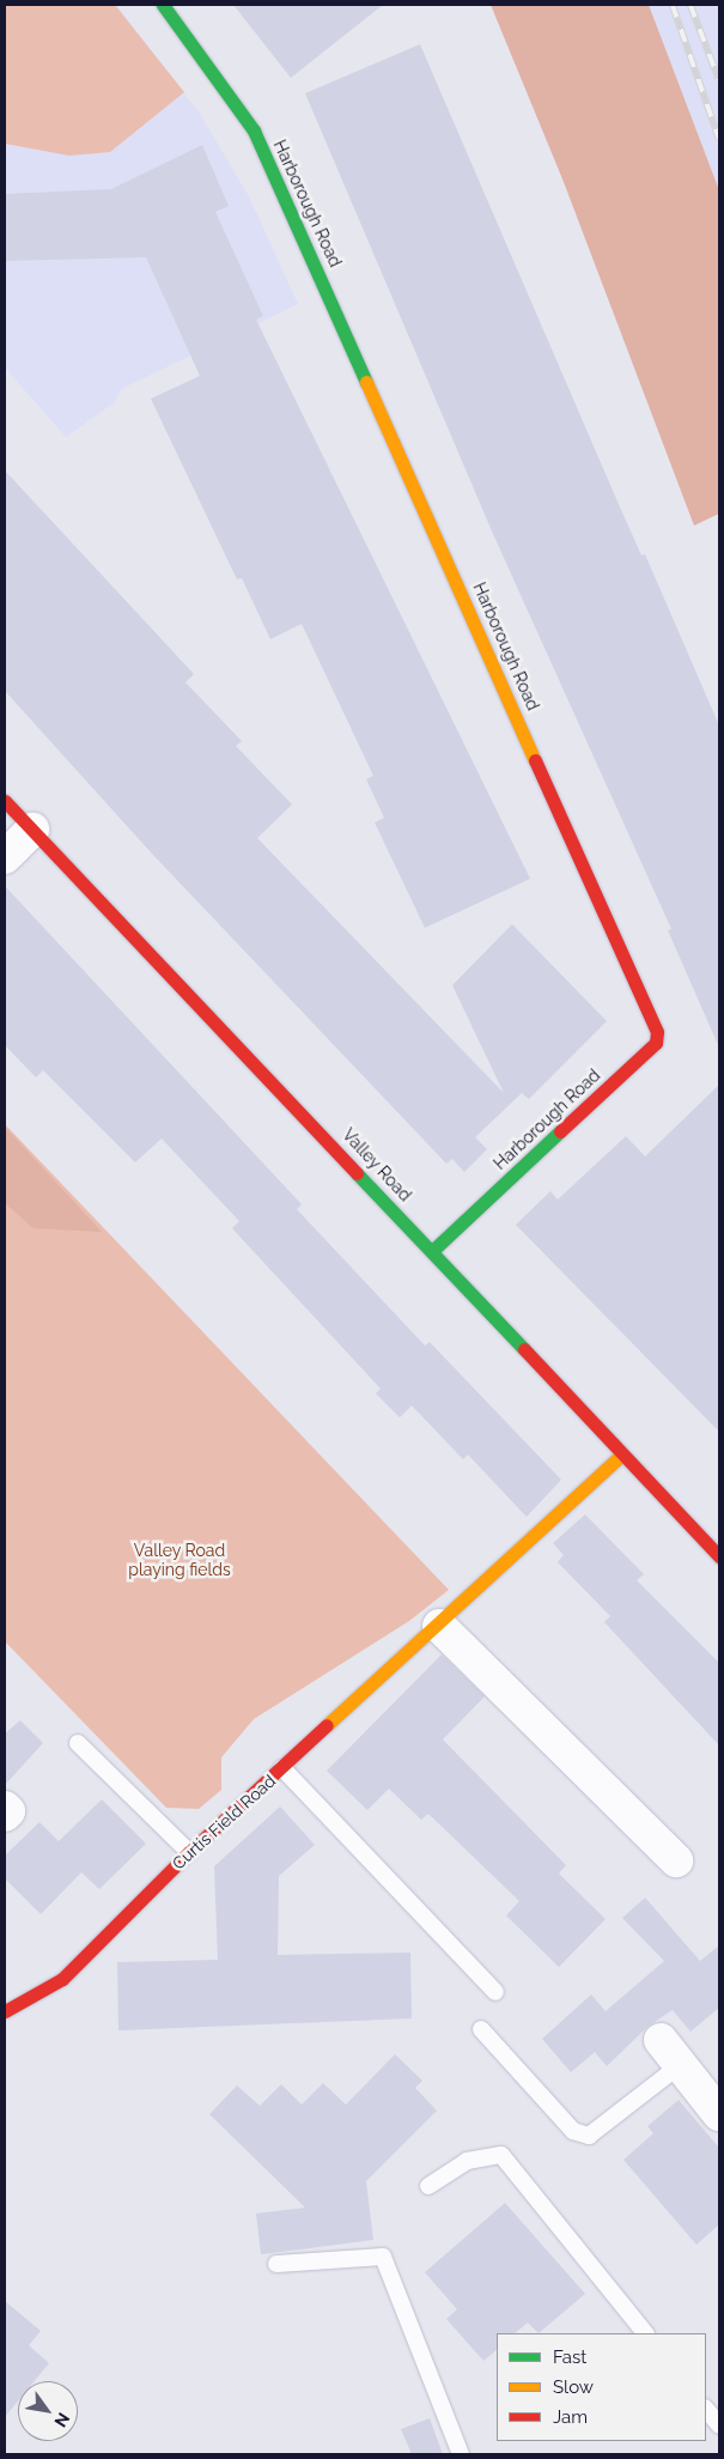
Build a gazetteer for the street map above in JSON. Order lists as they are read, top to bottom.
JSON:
{
  "streets": {
    "street": ["Harborough Road", "Valley Road", "Curtis Field Road"]
  },
  "crossings": [
    ["Harborough Road", "Valley Road"],
    ["Valley Road", "Curtis Field Road"]
  ],
  "parks": ["Valley Road playing fields"],
  "legend": ["Fast", "Slow", "Jam"],
  "north": "bottom right"
}
